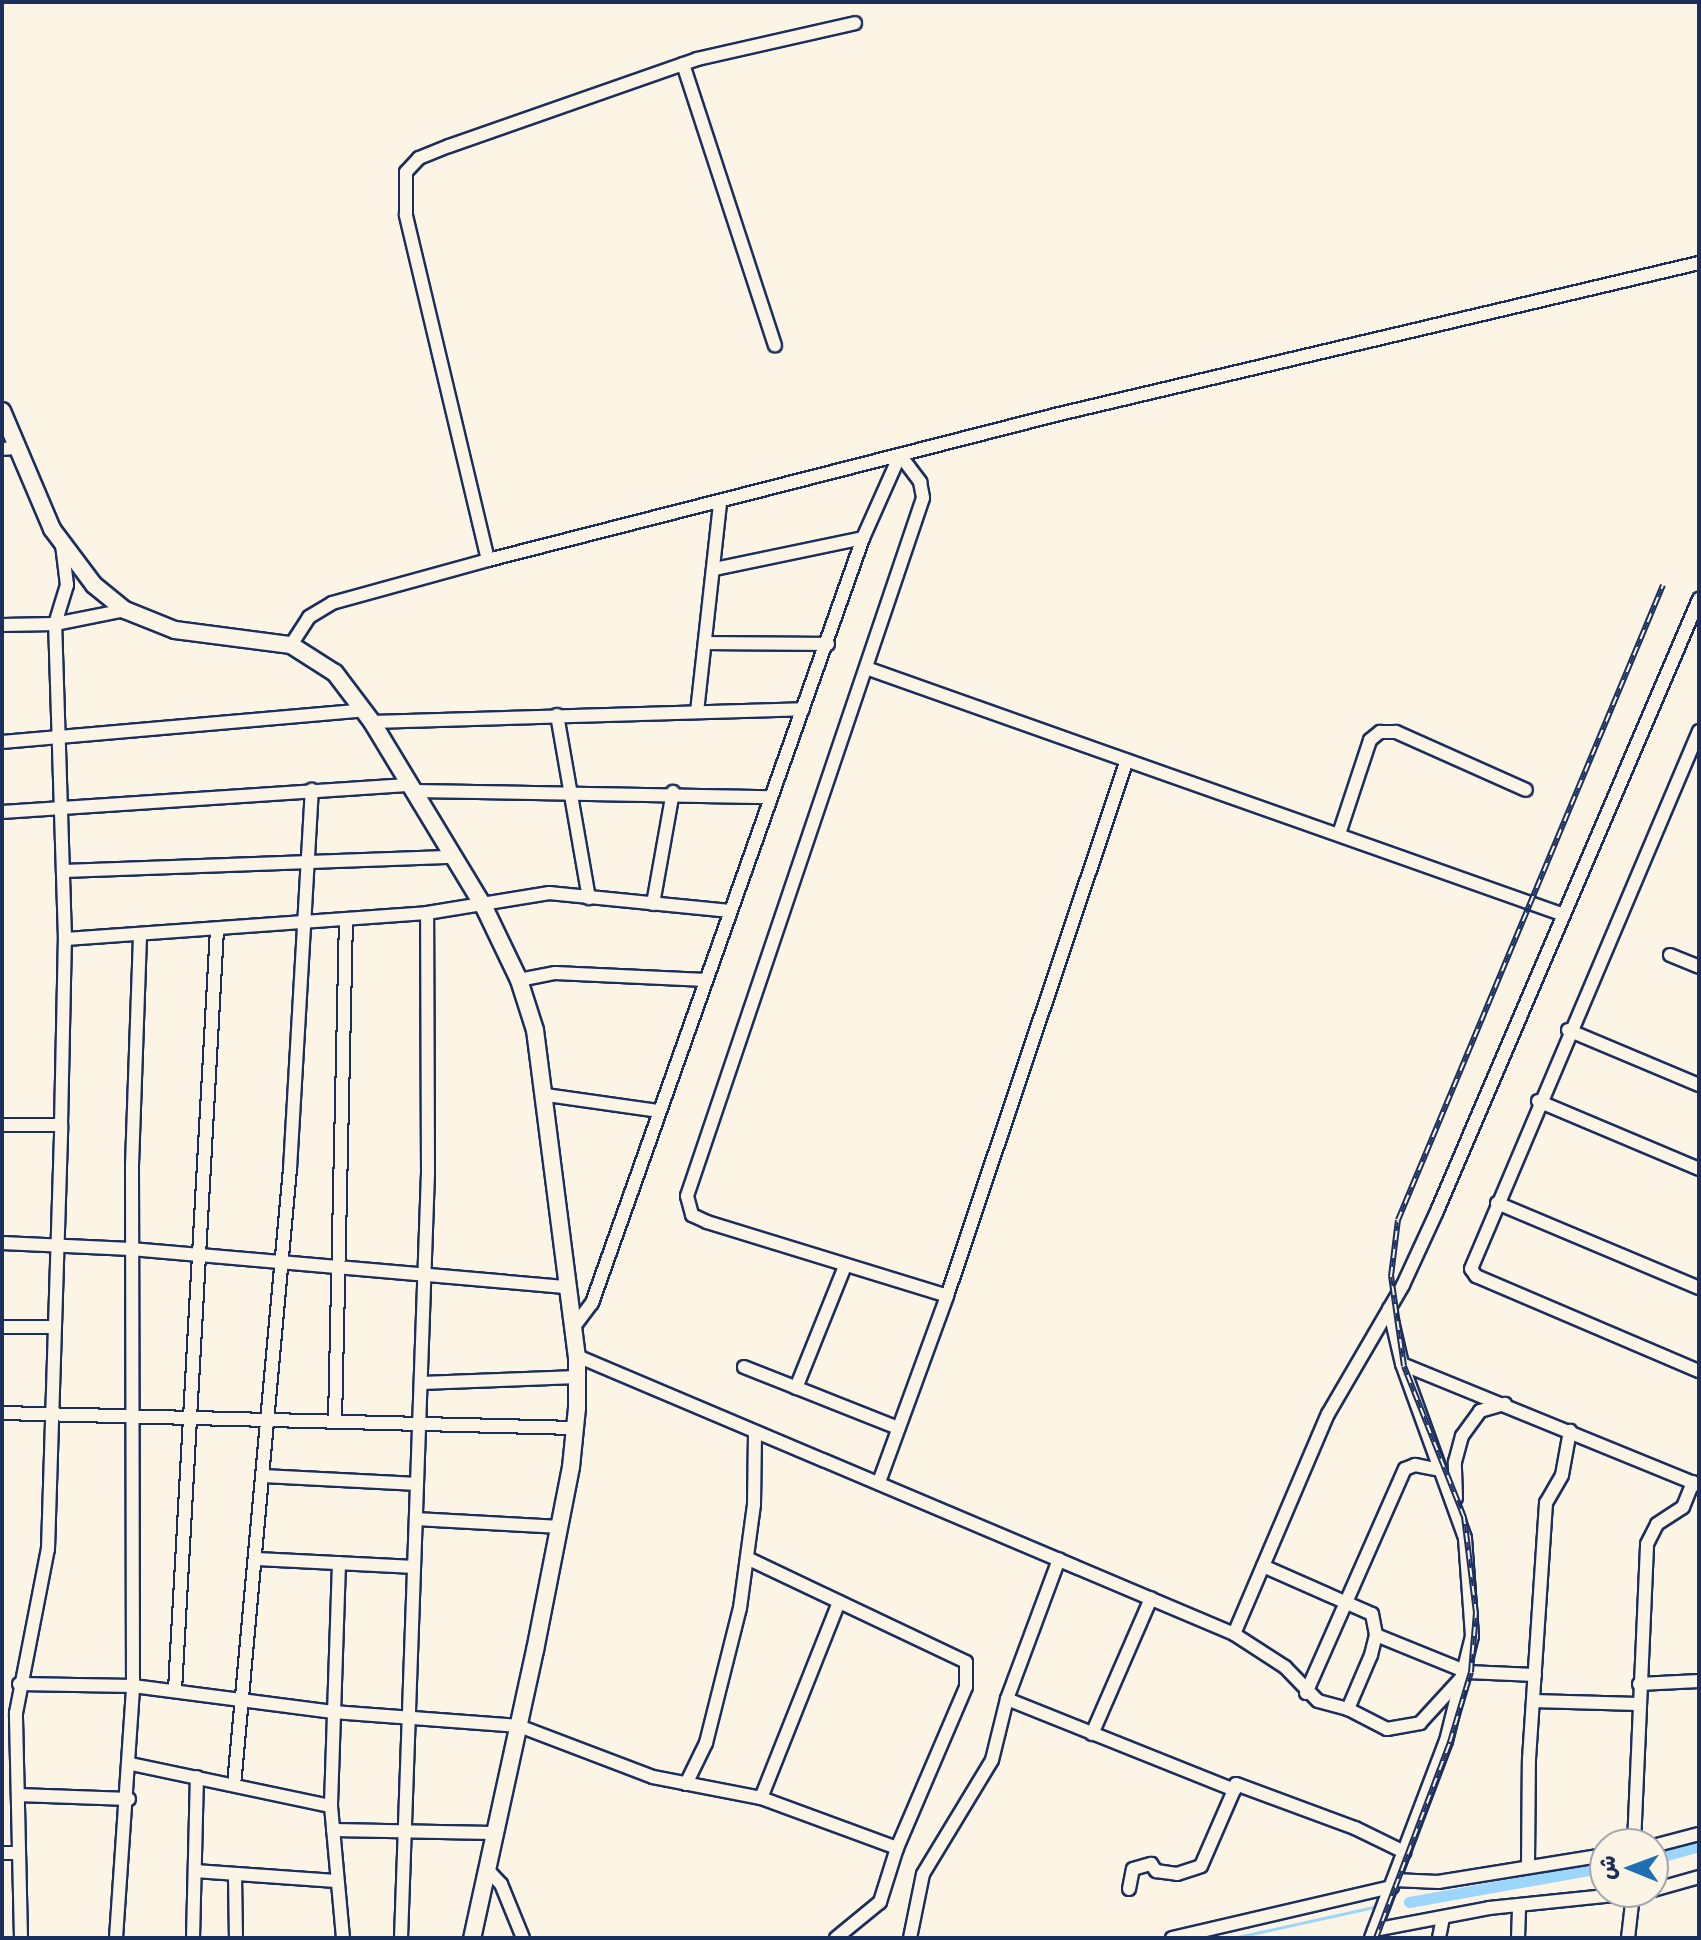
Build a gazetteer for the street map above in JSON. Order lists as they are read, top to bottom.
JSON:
{
  "north": "left"
}
